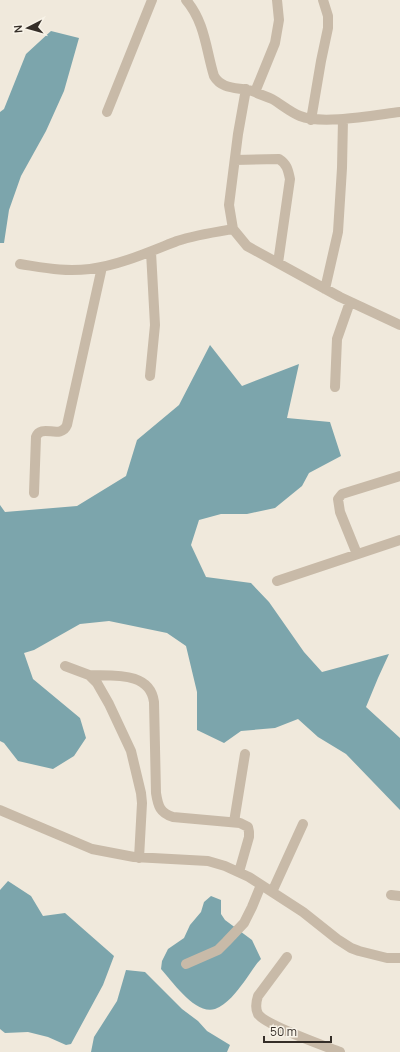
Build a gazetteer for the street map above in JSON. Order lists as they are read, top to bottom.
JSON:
{
  "scale_bar": "50 m",
  "north": "left"
}
